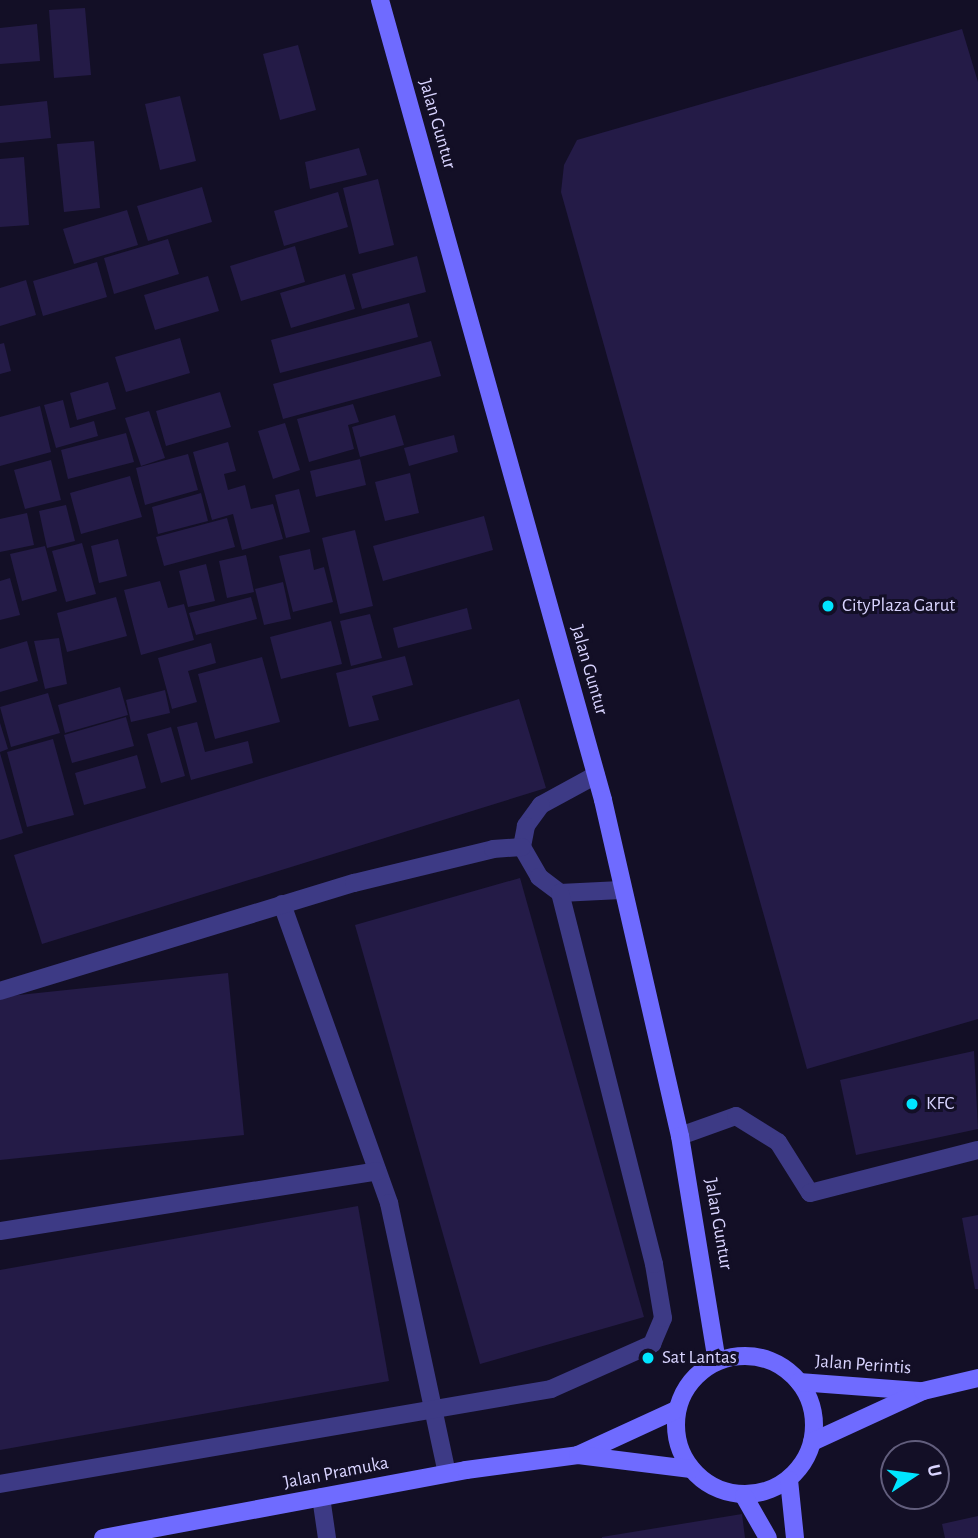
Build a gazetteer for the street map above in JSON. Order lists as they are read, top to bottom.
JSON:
{
  "streets": {
    "street": ["Jalan Guntur", "Jalan Perintis", "Jalan Pramuka"]
  },
  "crossings": [
    ["Jalan Guntur", "Jalan Perintis"],
    ["Jalan Guntur", "Jalan Pramuka"],
    ["Jalan Perintis", "Jalan Pramuka"]
  ],
  "places": ["CityPlaza Garut", "KFC", "Sat Lantas"],
  "north": "right"
}
